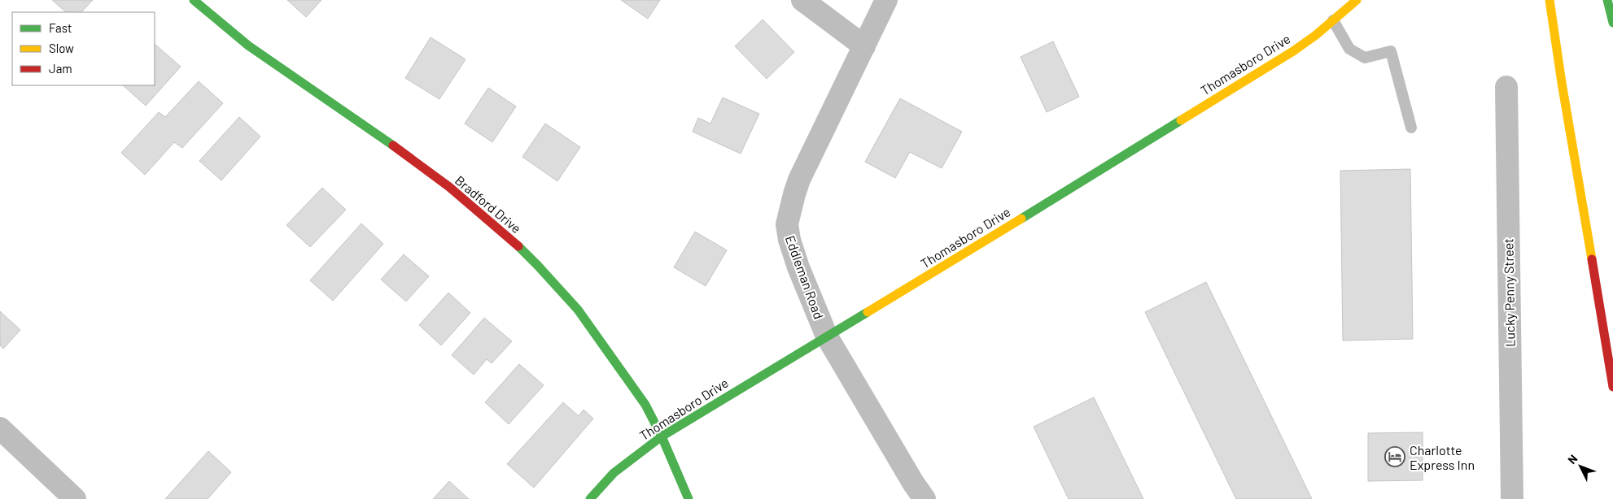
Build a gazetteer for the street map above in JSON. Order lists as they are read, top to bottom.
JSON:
{
  "streets": {
    "main road": ["Thomasboro Drive", "Bradford Drive"],
    "street": ["Eddleman Road", "Lucky Penny Street"]
  },
  "crossings": [
    ["Thomasboro Drive", "Bradford Drive"],
    ["Thomasboro Drive", "Eddleman Road"]
  ],
  "places": {
    "hotel": ["Charlotte Express Inn"]
  },
  "legend": ["Fast", "Slow", "Jam"],
  "north": "top left"
}
